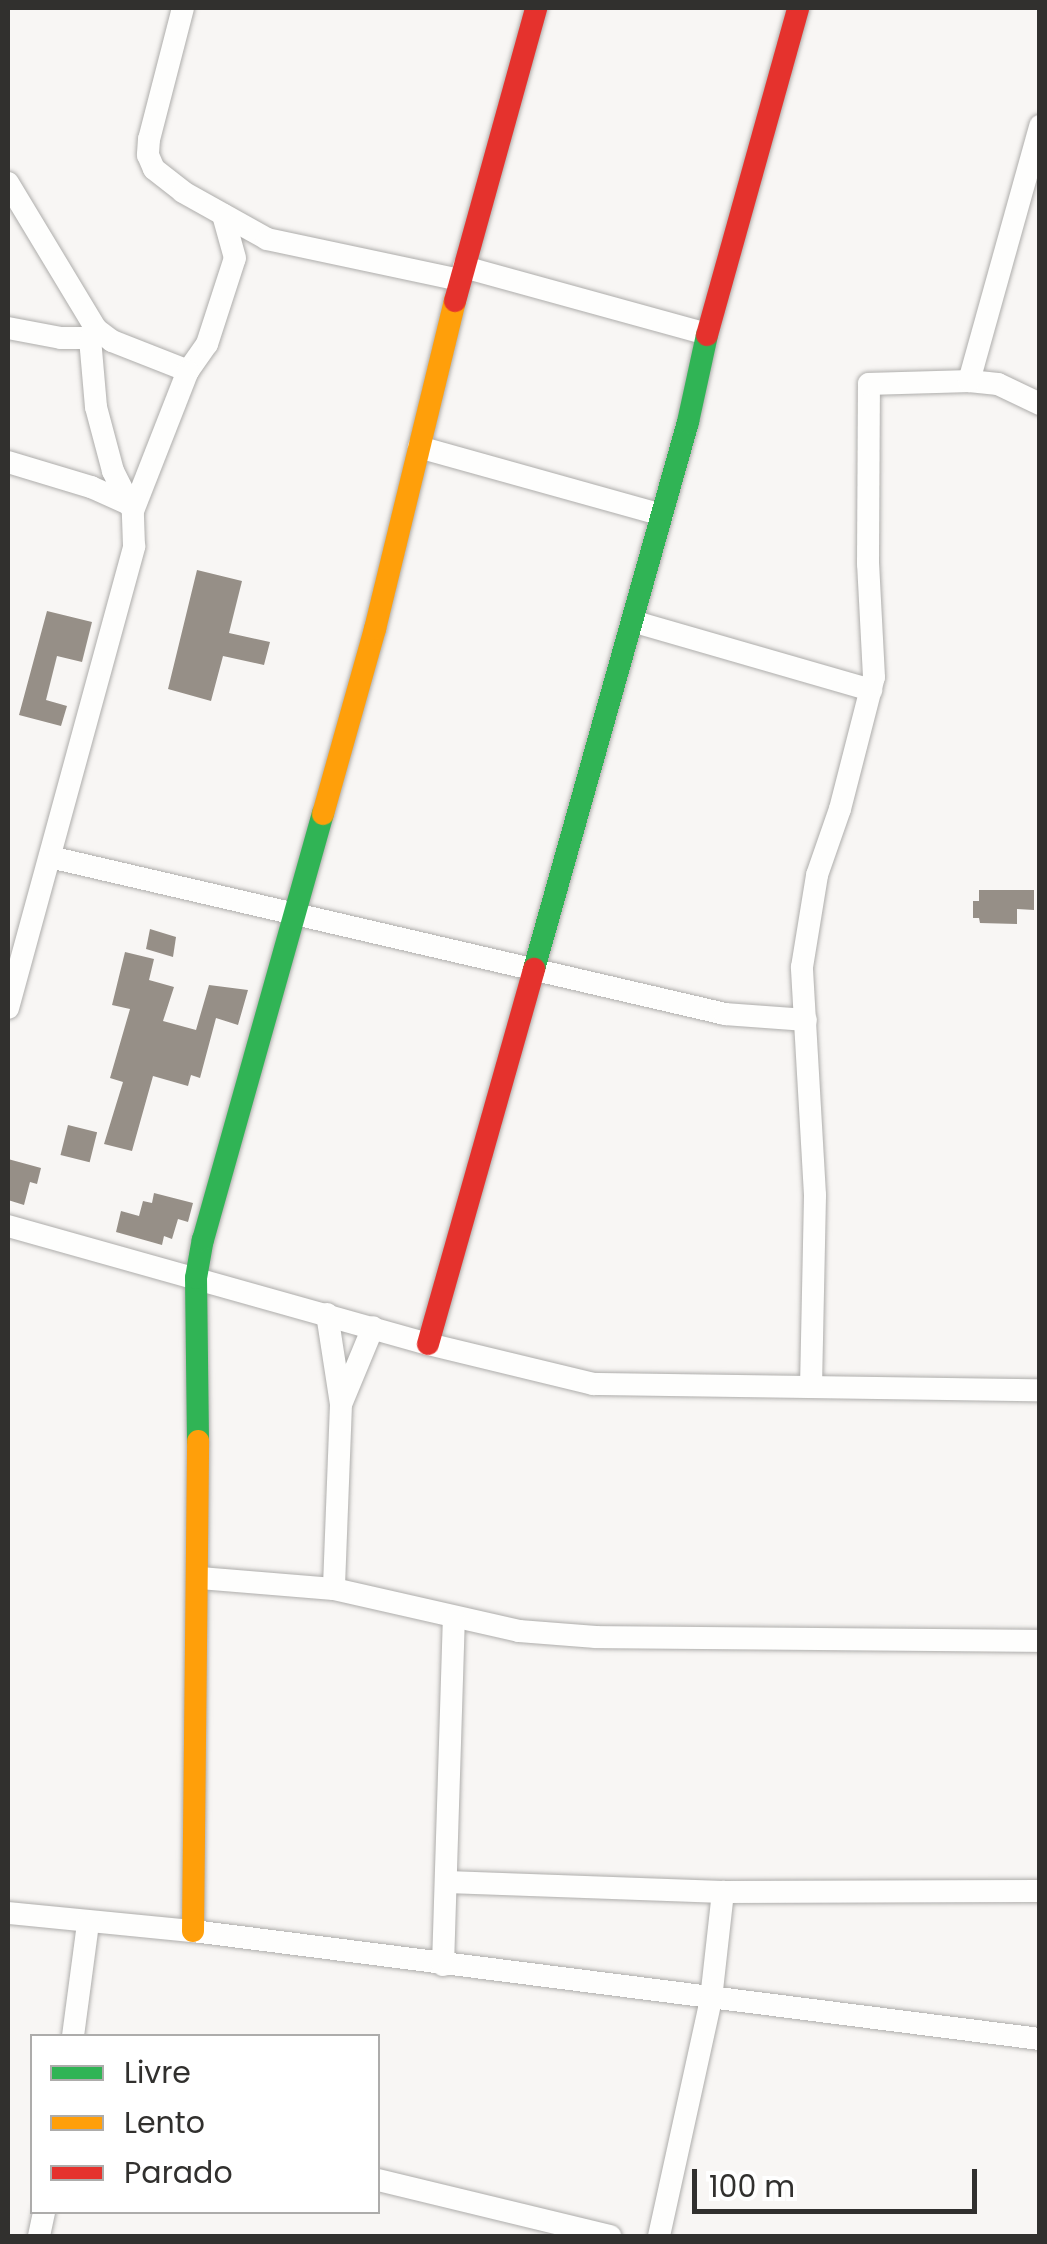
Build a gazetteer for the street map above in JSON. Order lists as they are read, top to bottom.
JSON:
{
  "legend": ["Livre", "Lento", "Parado"],
  "scale_bar": "100 m"
}
